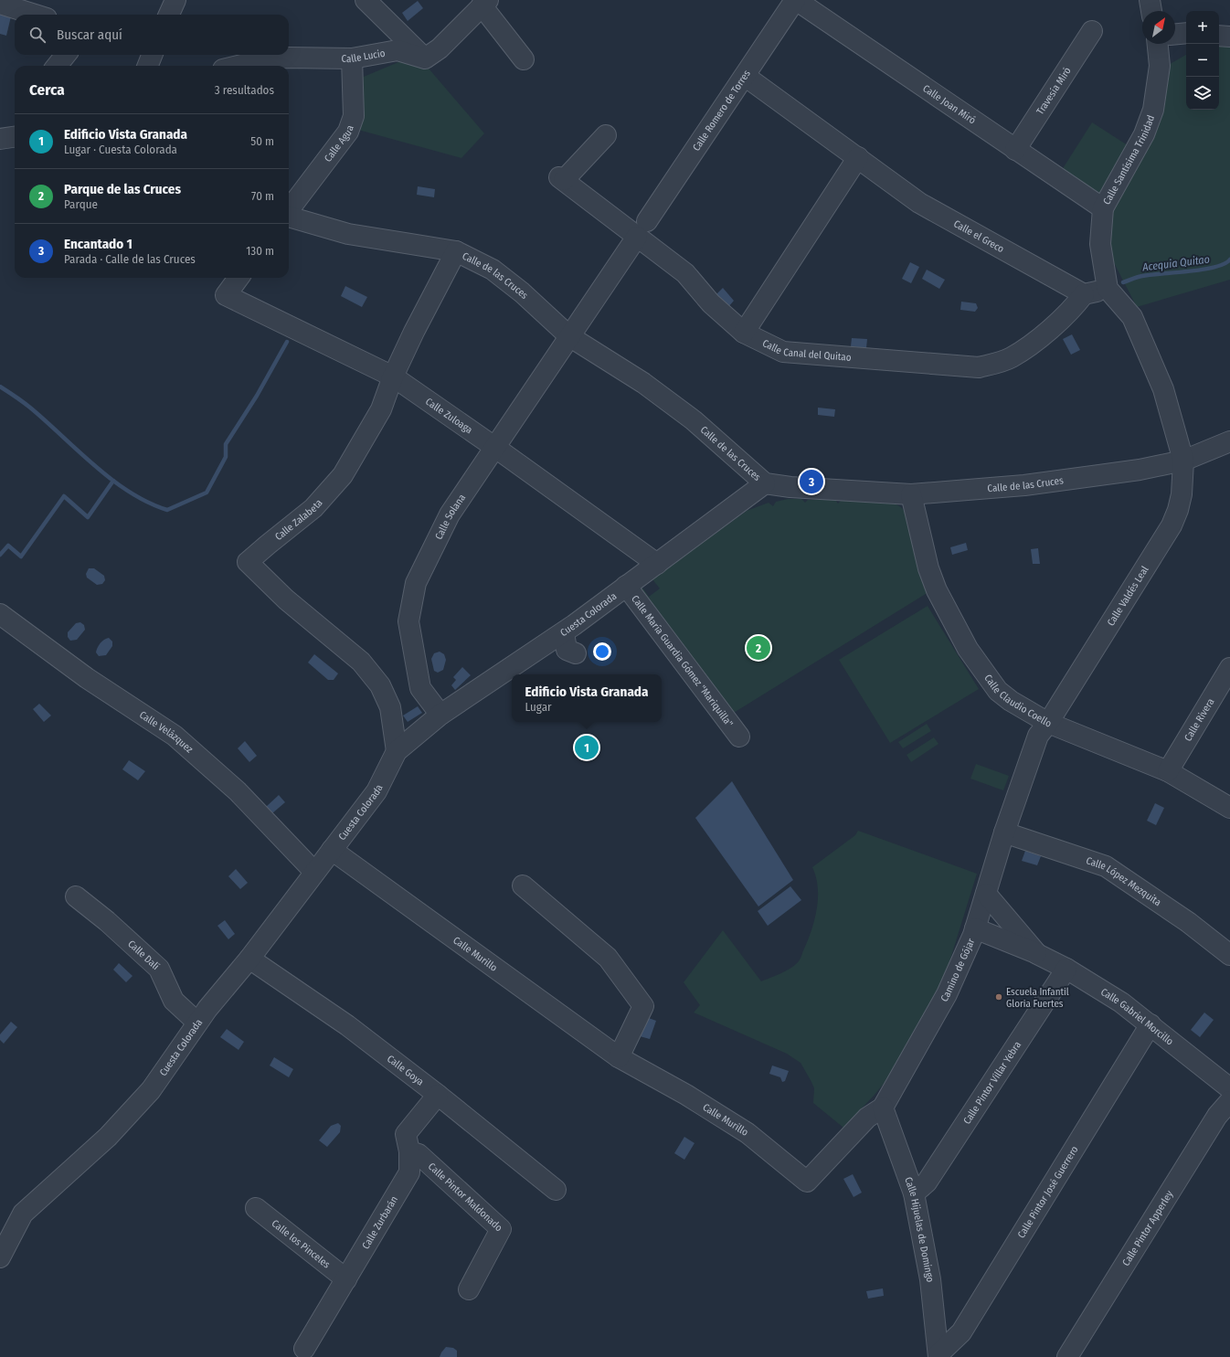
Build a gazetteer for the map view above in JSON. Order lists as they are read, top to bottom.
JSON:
{
  "streets": {
    "street": [
      "Calle Lucio",
      "Travesía Miró",
      "Calle Joan Miró",
      "Calle Romero de Torres",
      "Calle Agua",
      "Calle Santísima Trinidad",
      "Calle el Greco",
      "Calle de las Cruces",
      "Calle Canal del Quitao",
      "Calle Zuloaga",
      "Calle Solana",
      "Calle Zalabeta",
      "Calle Valdés Leal",
      "Cuesta Colorada",
      "Calle María Guardia Gómez \"Mariquilla\"",
      "Calle Claudio Coello",
      "Calle Rivera",
      "Calle Velázquez",
      "Calle López Mezquita",
      "Calle Murillo",
      "Calle Dalí",
      "Camino de Gójar",
      "Calle Gabriel Morcillo",
      "Calle Goya",
      "Calle Pintor Villar Yebra",
      "Calle Pintor José Guerrero",
      "Calle Pintor Maldonado",
      "Calle Zurbarán",
      "Calle Pintor Apperley",
      "Calle Hijuelas de Domingo",
      "Calle los Pinceles"
    ]
  },
  "crossings": [
    ["Calle Lucio", "Calle Agua"],
    ["Travesía Miró", "Calle Joan Miró"],
    ["Calle Joan Miró", "Calle Romero de Torres"],
    ["Calle Joan Miró", "Calle Santísima Trinidad"],
    ["Calle Romero de Torres", "Calle el Greco"],
    ["Calle Romero de Torres", "Calle de las Cruces"],
    ["Calle Romero de Torres", "Calle Canal del Quitao"],
    ["Calle Romero de Torres", "Calle Solana"],
    ["Calle el Greco", "Calle Canal del Quitao"],
    ["Calle de las Cruces", "Calle Solana"],
    ["Calle de las Cruces", "Calle Zalabeta"],
    ["Calle de las Cruces", "Calle Valdés Leal"],
    ["Calle de las Cruces", "Cuesta Colorada"],
    ["Calle de las Cruces", "Calle Claudio Coello"],
    ["Calle Zuloaga", "Calle Solana"],
    ["Calle Zuloaga", "Calle Zalabeta"],
    ["Calle Zuloaga", "Cuesta Colorada"],
    ["Calle Solana", "Cuesta Colorada"],
    ["Calle Zalabeta", "Cuesta Colorada"],
    ["Calle Valdés Leal", "Calle Claudio Coello"],
    ["Calle Valdés Leal", "Camino de Gójar"],
    ["Cuesta Colorada", "Calle María Guardia Gómez \"Mariquilla\""],
    ["Cuesta Colorada", "Calle Velázquez"],
    ["Cuesta Colorada", "Calle Murillo"],
    ["Cuesta Colorada", "Calle Dalí"],
    ["Cuesta Colorada", "Calle Goya"],
    ["Calle Claudio Coello", "Calle Rivera"],
    ["Calle Claudio Coello", "Camino de Gójar"],
    ["Calle López Mezquita", "Camino de Gójar"],
    ["Calle Murillo", "Camino de Gójar"],
    ["Camino de Gójar", "Calle Gabriel Morcillo"],
    ["Camino de Gójar", "Calle Hijuelas de Domingo"],
    ["Calle Gabriel Morcillo", "Calle Pintor Villar Yebra"],
    ["Calle Gabriel Morcillo", "Calle Pintor José Guerrero"],
    ["Calle Goya", "Calle Zurbarán"],
    ["Calle Pintor Villar Yebra", "Calle Hijuelas de Domingo"],
    ["Calle Pintor José Guerrero", "Calle Hijuelas de Domingo"],
    ["Calle Pintor Maldonado", "Calle Zurbarán"],
    ["Calle Zurbarán", "Calle los Pinceles"]
  ],
  "water": ["Acequia Quitao"],
  "places": ["Escuela Infantil Gloria Fuertes"],
  "north": "top right",
  "page": {
    "map_buttons": ["+", "−"],
    "search": "Buscar aquí",
    "heading": ["Cerca", "3 resultados"],
    "list": [
      {
        "mark": "1",
        "name": "Edificio Vista Granada",
        "note": "Lugar · Cuesta Colorada",
        "value": "50 m"
      },
      {
        "mark": "2",
        "name": "Parque de las Cruces",
        "note": "Parque",
        "value": "70 m"
      },
      {
        "mark": "3",
        "name": "Encantado 1",
        "note": "Parada · Calle de las Cruces",
        "value": "130 m"
      }
    ],
    "pins": ["3", "2", "1"],
    "popup": ["Edificio Vista Granada", "Lugar"]
  }
}
